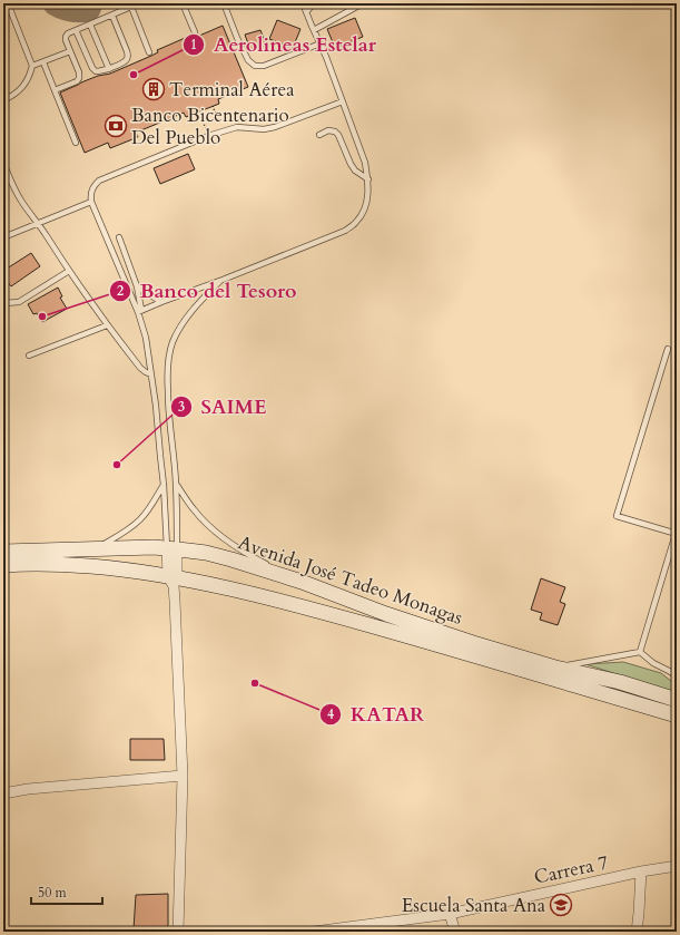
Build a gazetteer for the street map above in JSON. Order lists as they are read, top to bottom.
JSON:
{
  "streets": {
    "main road": ["Avenida José Tadeo Monagas"],
    "street": ["Carrera 7"]
  },
  "places": {
    "other": [
      "Aerolineas Estelar",
      "Banco del Tesoro",
      "SAIME",
      "KATAR"
    ],
    "building": ["Terminal Aérea"],
    "bank": ["Banco Bicentenario Del Pueblo"],
    "school or university": ["Escuela Santa Ana"]
  },
  "scale_bar": "50 m"
}
